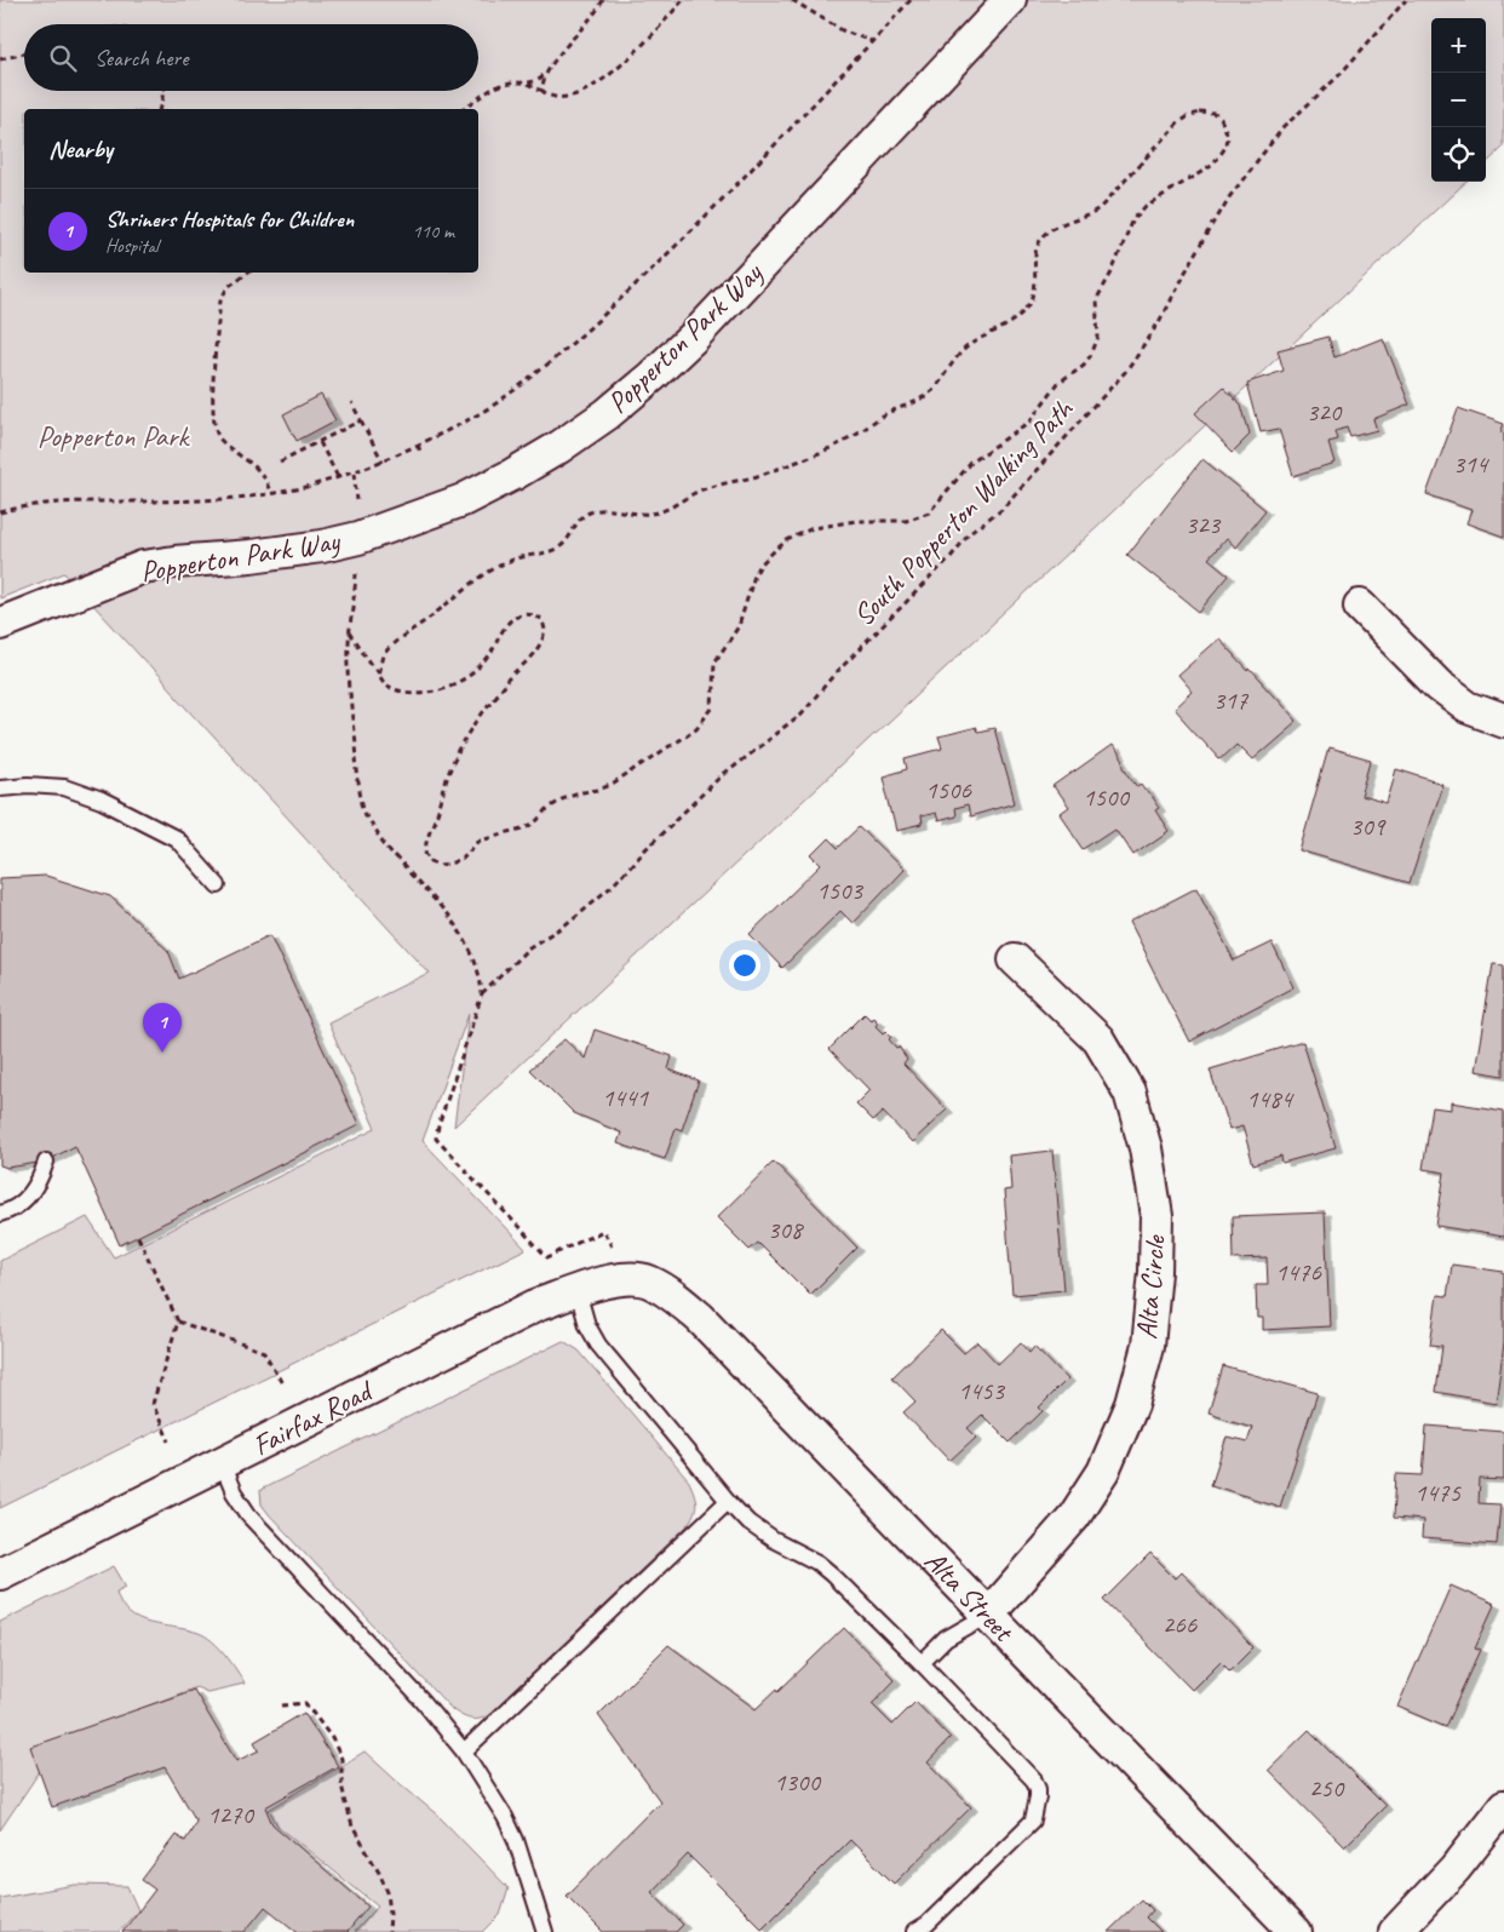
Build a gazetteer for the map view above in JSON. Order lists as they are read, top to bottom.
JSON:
{
  "streets": {
    "street": [
      "Popperton Park Way",
      "Alta Circle",
      "Fairfax Road",
      "Alta Street"
    ],
    "path": ["South Popperton Walking Path"]
  },
  "crossings": [
    ["Alta Circle", "Alta Street"],
    ["Fairfax Road", "Alta Street"]
  ],
  "parks": ["Popperton Park"],
  "house_numbers": [
    "320",
    "314",
    "323",
    "317",
    "1506",
    "1500",
    "309",
    "1503",
    "1441",
    "1484",
    "308",
    "1476",
    "1453",
    "1475",
    "266",
    "1300",
    "250",
    "1270"
  ],
  "page": {
    "map_buttons": ["+", "−"],
    "search": "Search here",
    "heading": "Nearby",
    "list": [
      {
        "mark": "1",
        "name": "Shriners Hospitals for Children",
        "note": "Hospital",
        "value": "110 m"
      }
    ],
    "pins": "1"
  }
}
